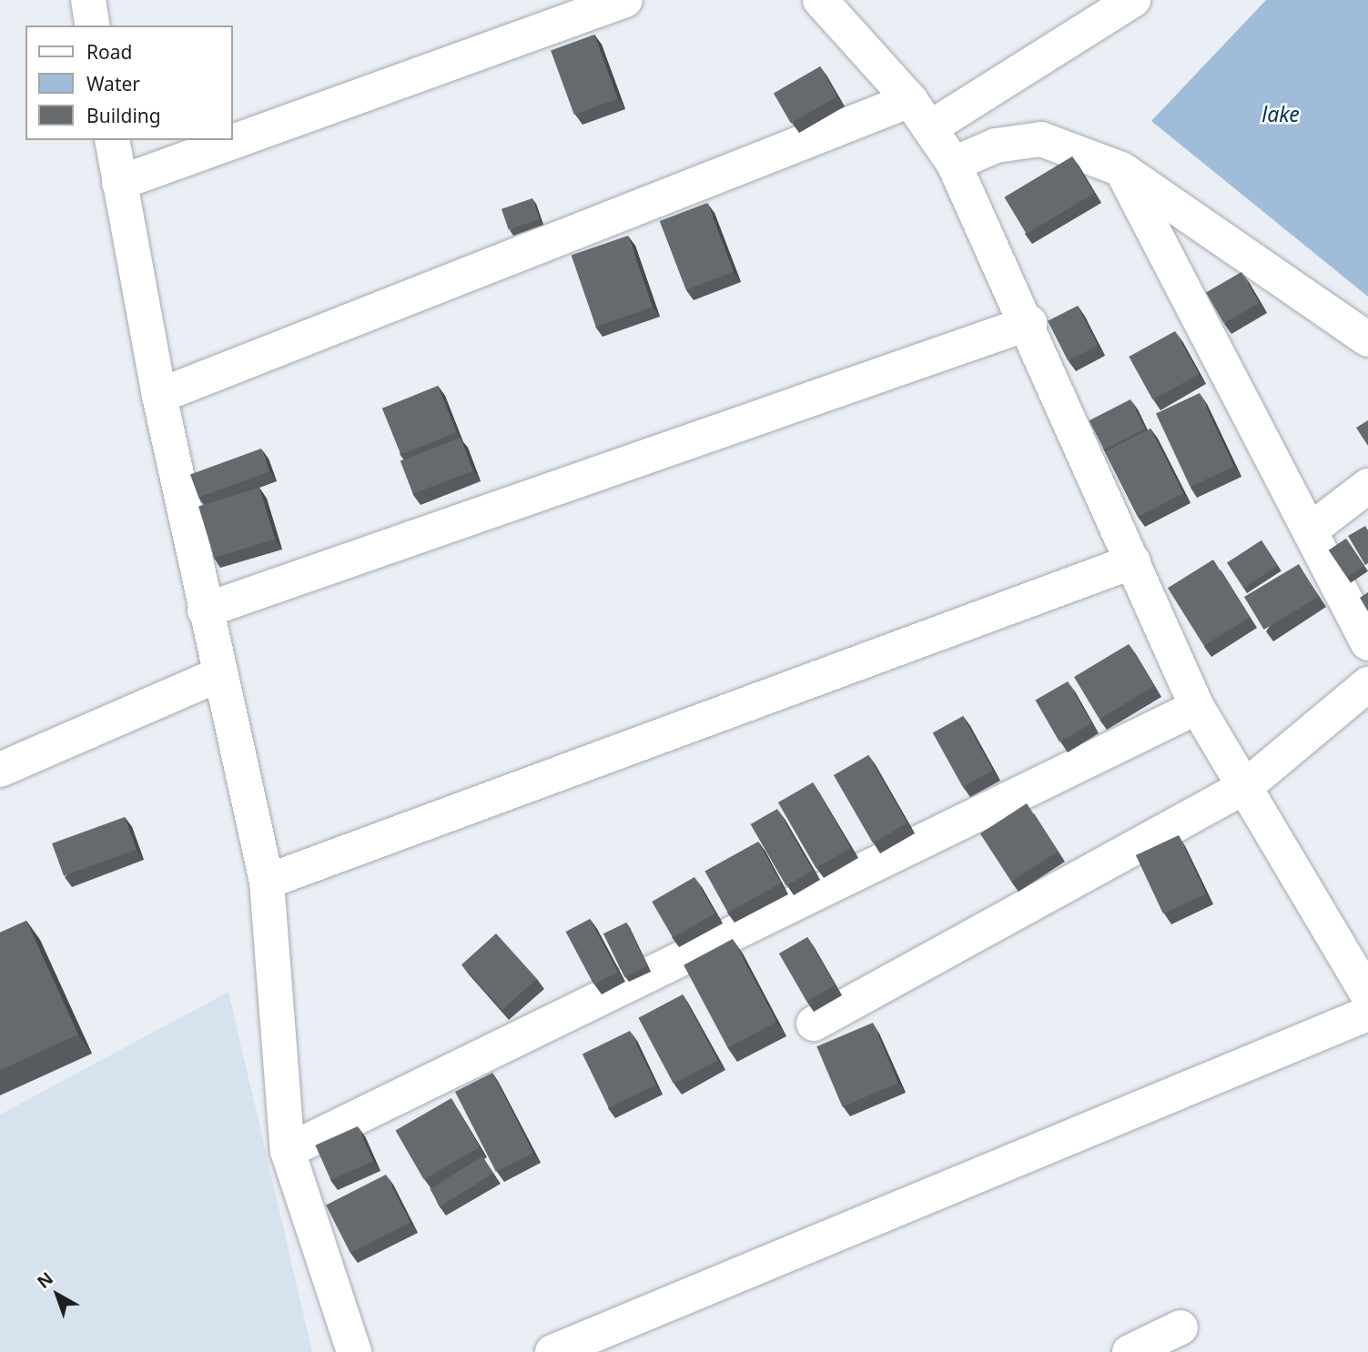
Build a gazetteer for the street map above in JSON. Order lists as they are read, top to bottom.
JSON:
{
  "water": ["lake"],
  "legend": ["Road", "Water", "Building"],
  "north": "top left"
}
